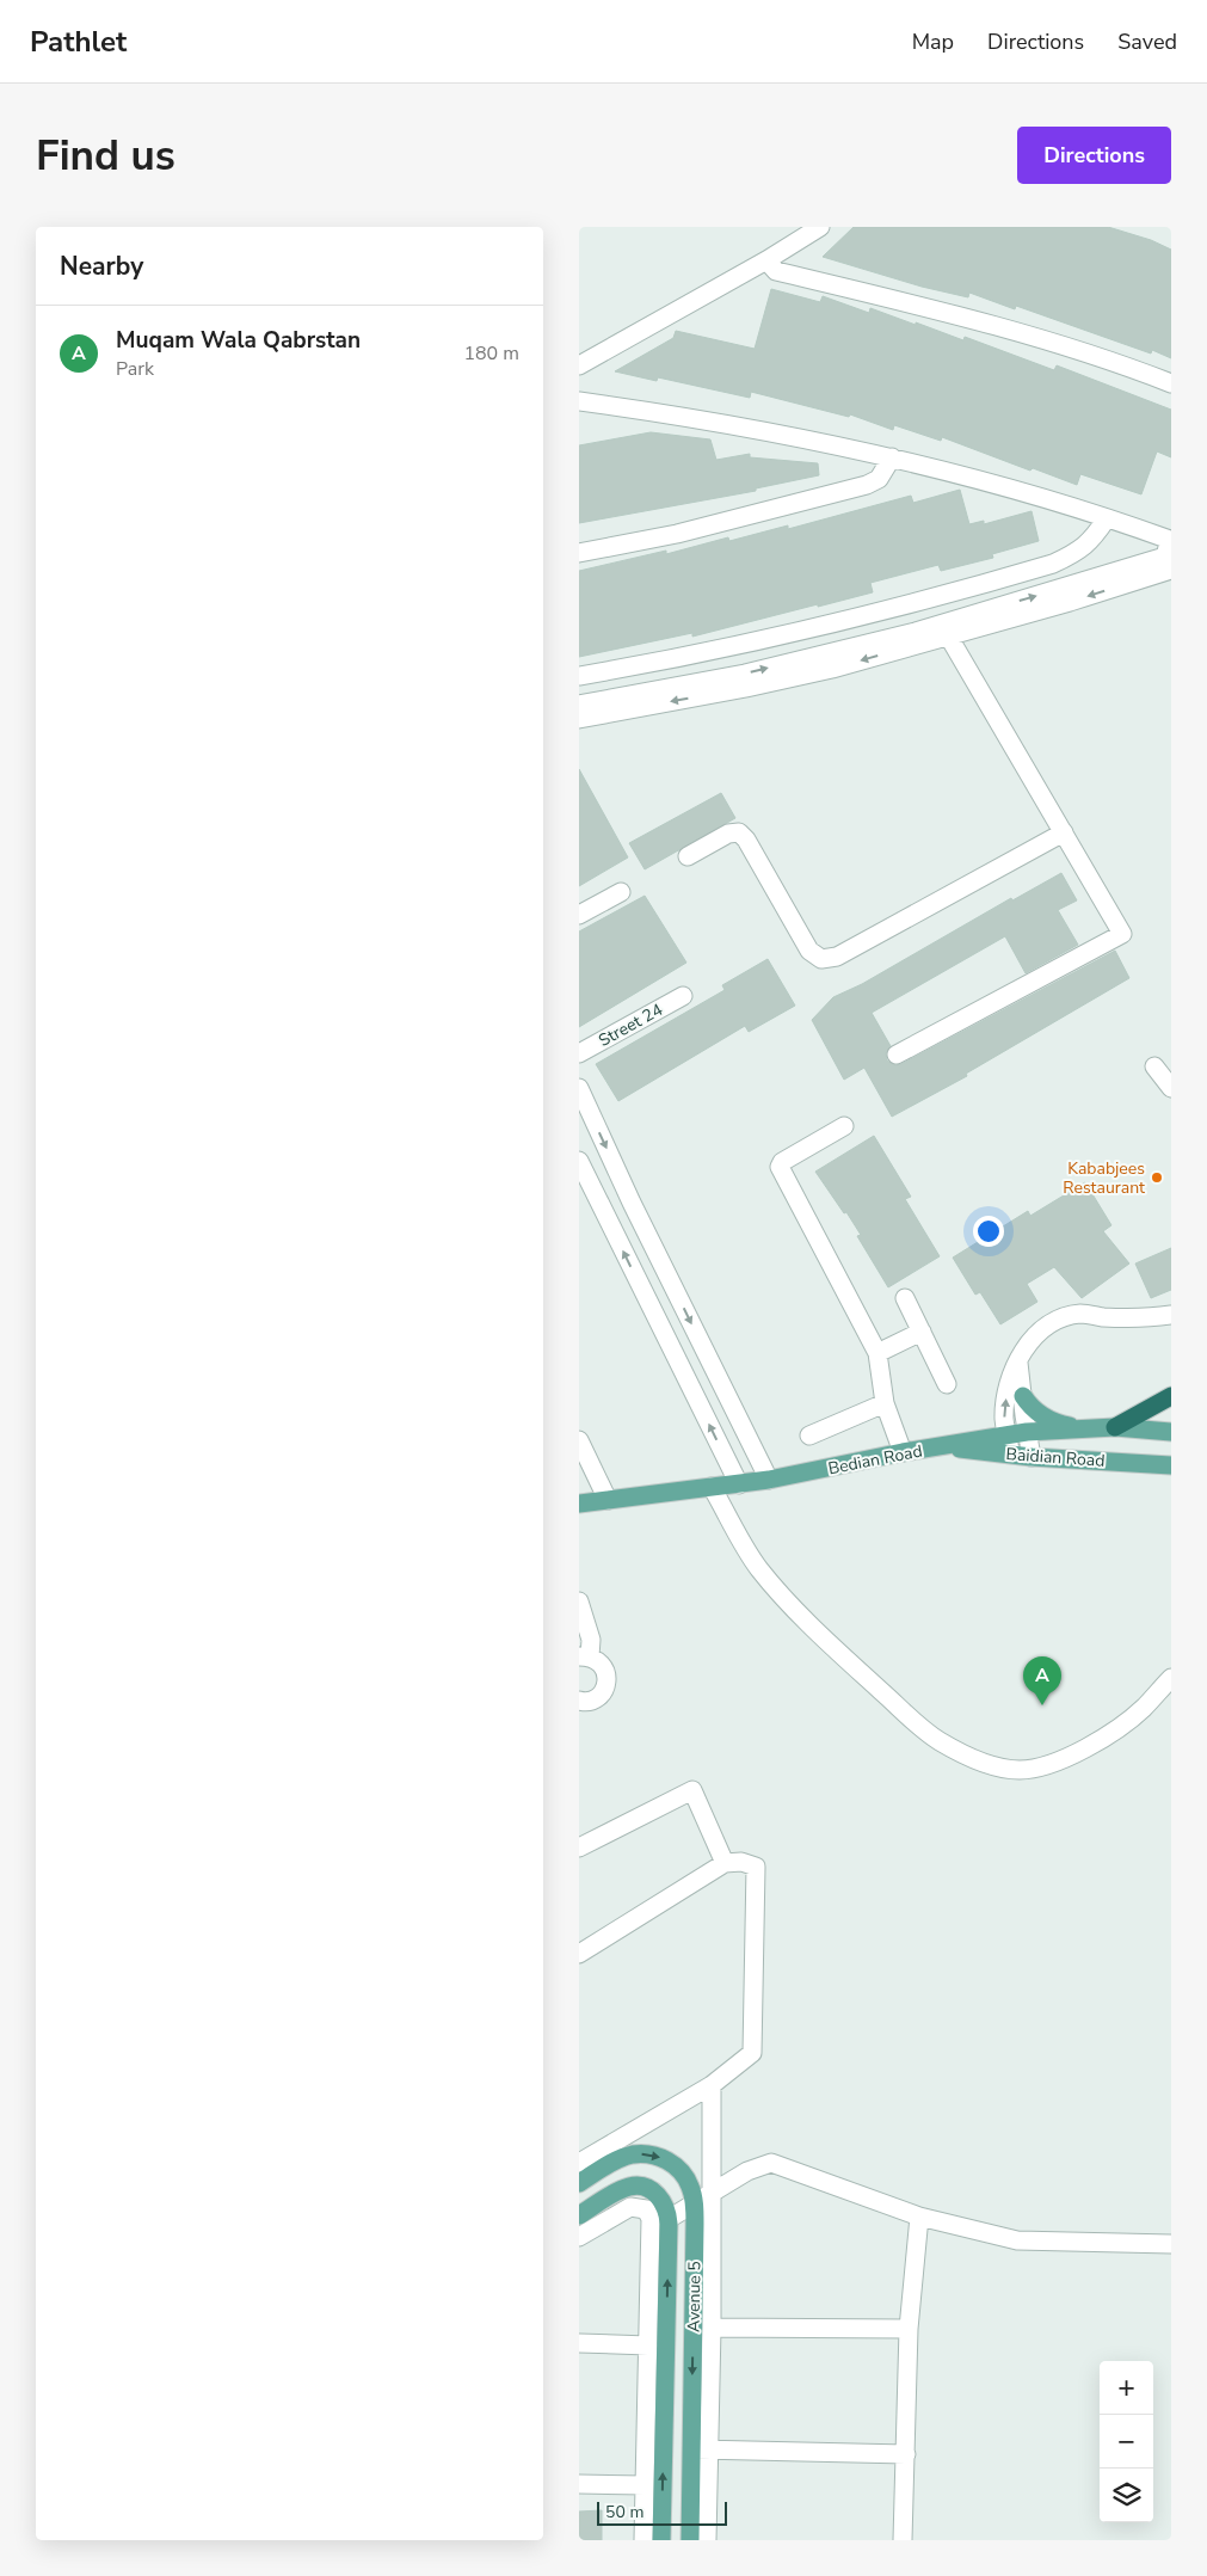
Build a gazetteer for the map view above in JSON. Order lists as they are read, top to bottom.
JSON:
{
  "streets": {
    "main road": ["Baidian Road", "Bedian Road", "Avenue 5"],
    "street": ["Street 24"]
  },
  "crossings": [
    ["Baidian Road", "Bedian Road"]
  ],
  "places": ["Kababjees Restaurant"],
  "scale_bar": "50 m",
  "page": {
    "header": "Pathlet",
    "nav": ["Map", "Directions", "Saved"],
    "buttons": "Directions",
    "title": "Find us",
    "heading": "Nearby",
    "list": [
      {
        "mark": "A",
        "name": "Muqam Wala Qabrstan",
        "note": "Park",
        "value": "180 m"
      }
    ],
    "pins": "A",
    "map_buttons": ["+", "−"],
    "scale": "50 m"
  }
}
